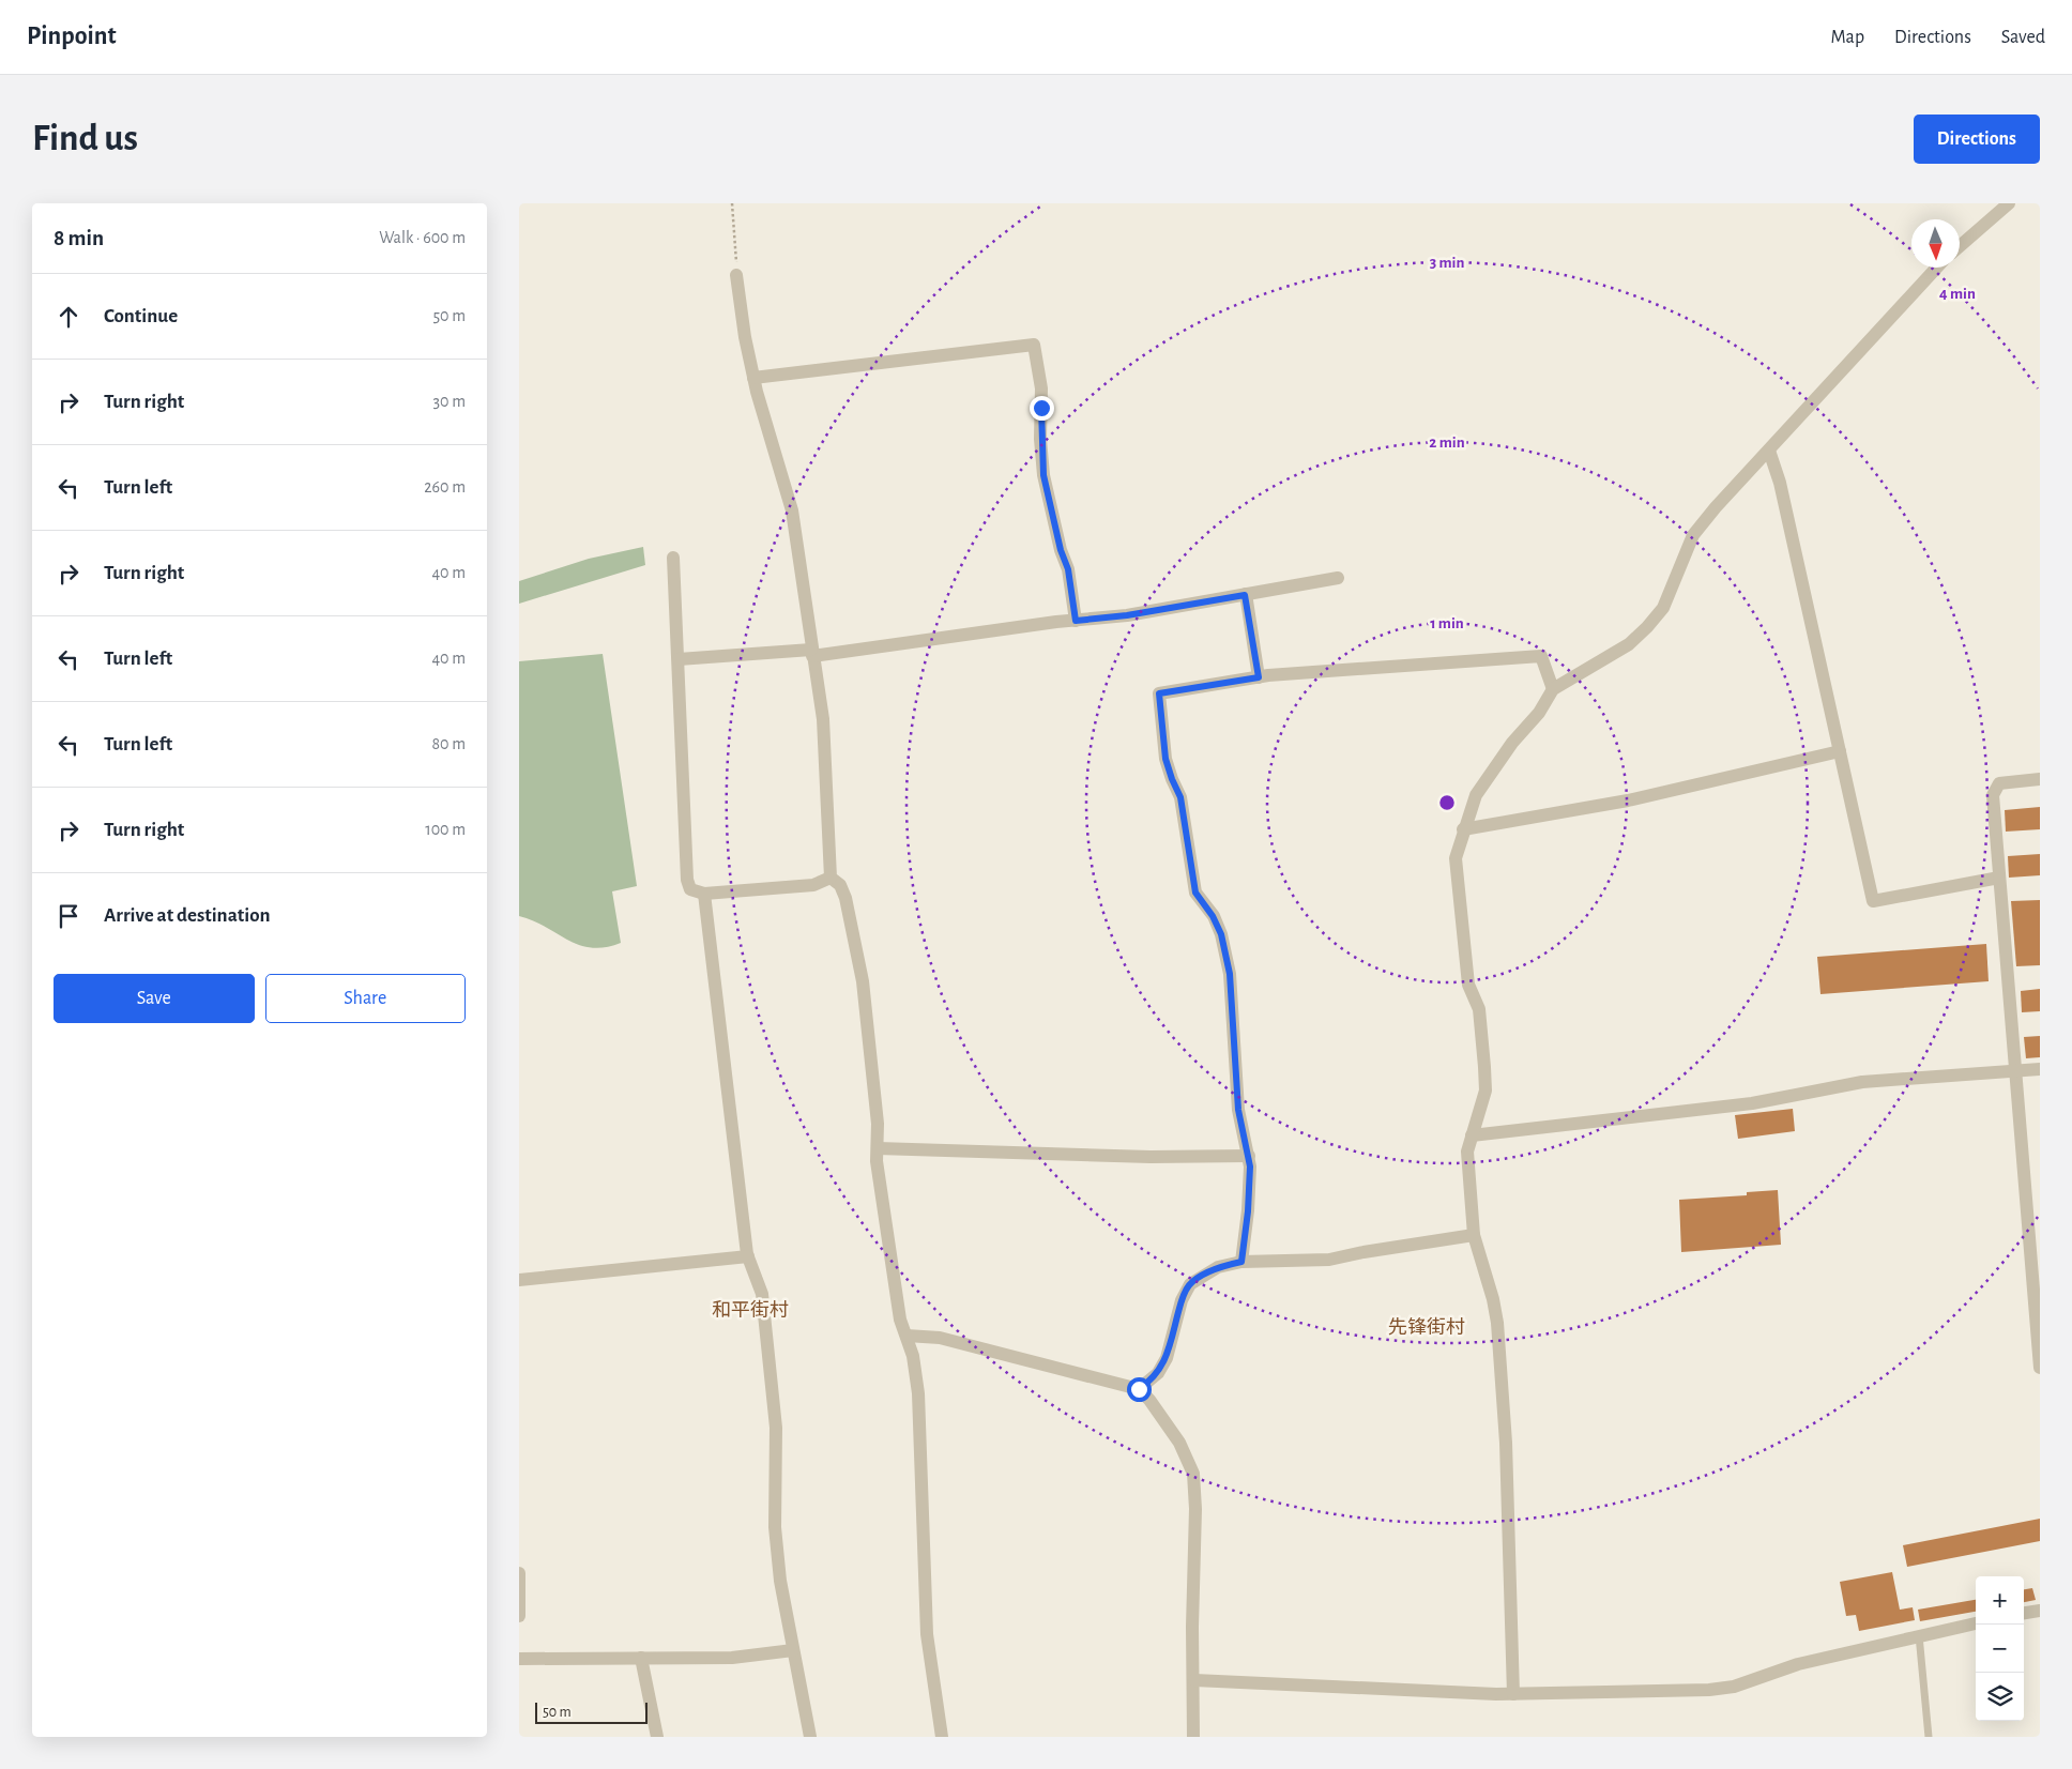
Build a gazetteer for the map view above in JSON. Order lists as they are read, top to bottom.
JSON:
{
  "districts": ["和平街村", "先锋街村"],
  "scale_bar": "50 m",
  "north": "bottom",
  "page": {
    "header": "Pinpoint",
    "nav": ["Map", "Directions", "Saved"],
    "buttons": [
      "Directions",
      ["Save", "Share"]
    ],
    "title": "Find us",
    "heading": ["8 min", "Walk · 600 m"],
    "list": [
      ["Continue", "50 m"],
      ["Turn right", "30 m"],
      ["Turn left", "260 m"],
      ["Turn right", "40 m"],
      ["Turn left", "40 m"],
      ["Turn left", "80 m"],
      ["Turn right", "100 m"],
      "Arrive at destination"
    ],
    "map_buttons": ["+", "−"],
    "scale": "50 m"
  },
  "rings": [
    "3 min",
    "4 min",
    "2 min",
    "1 min"
  ]
}
